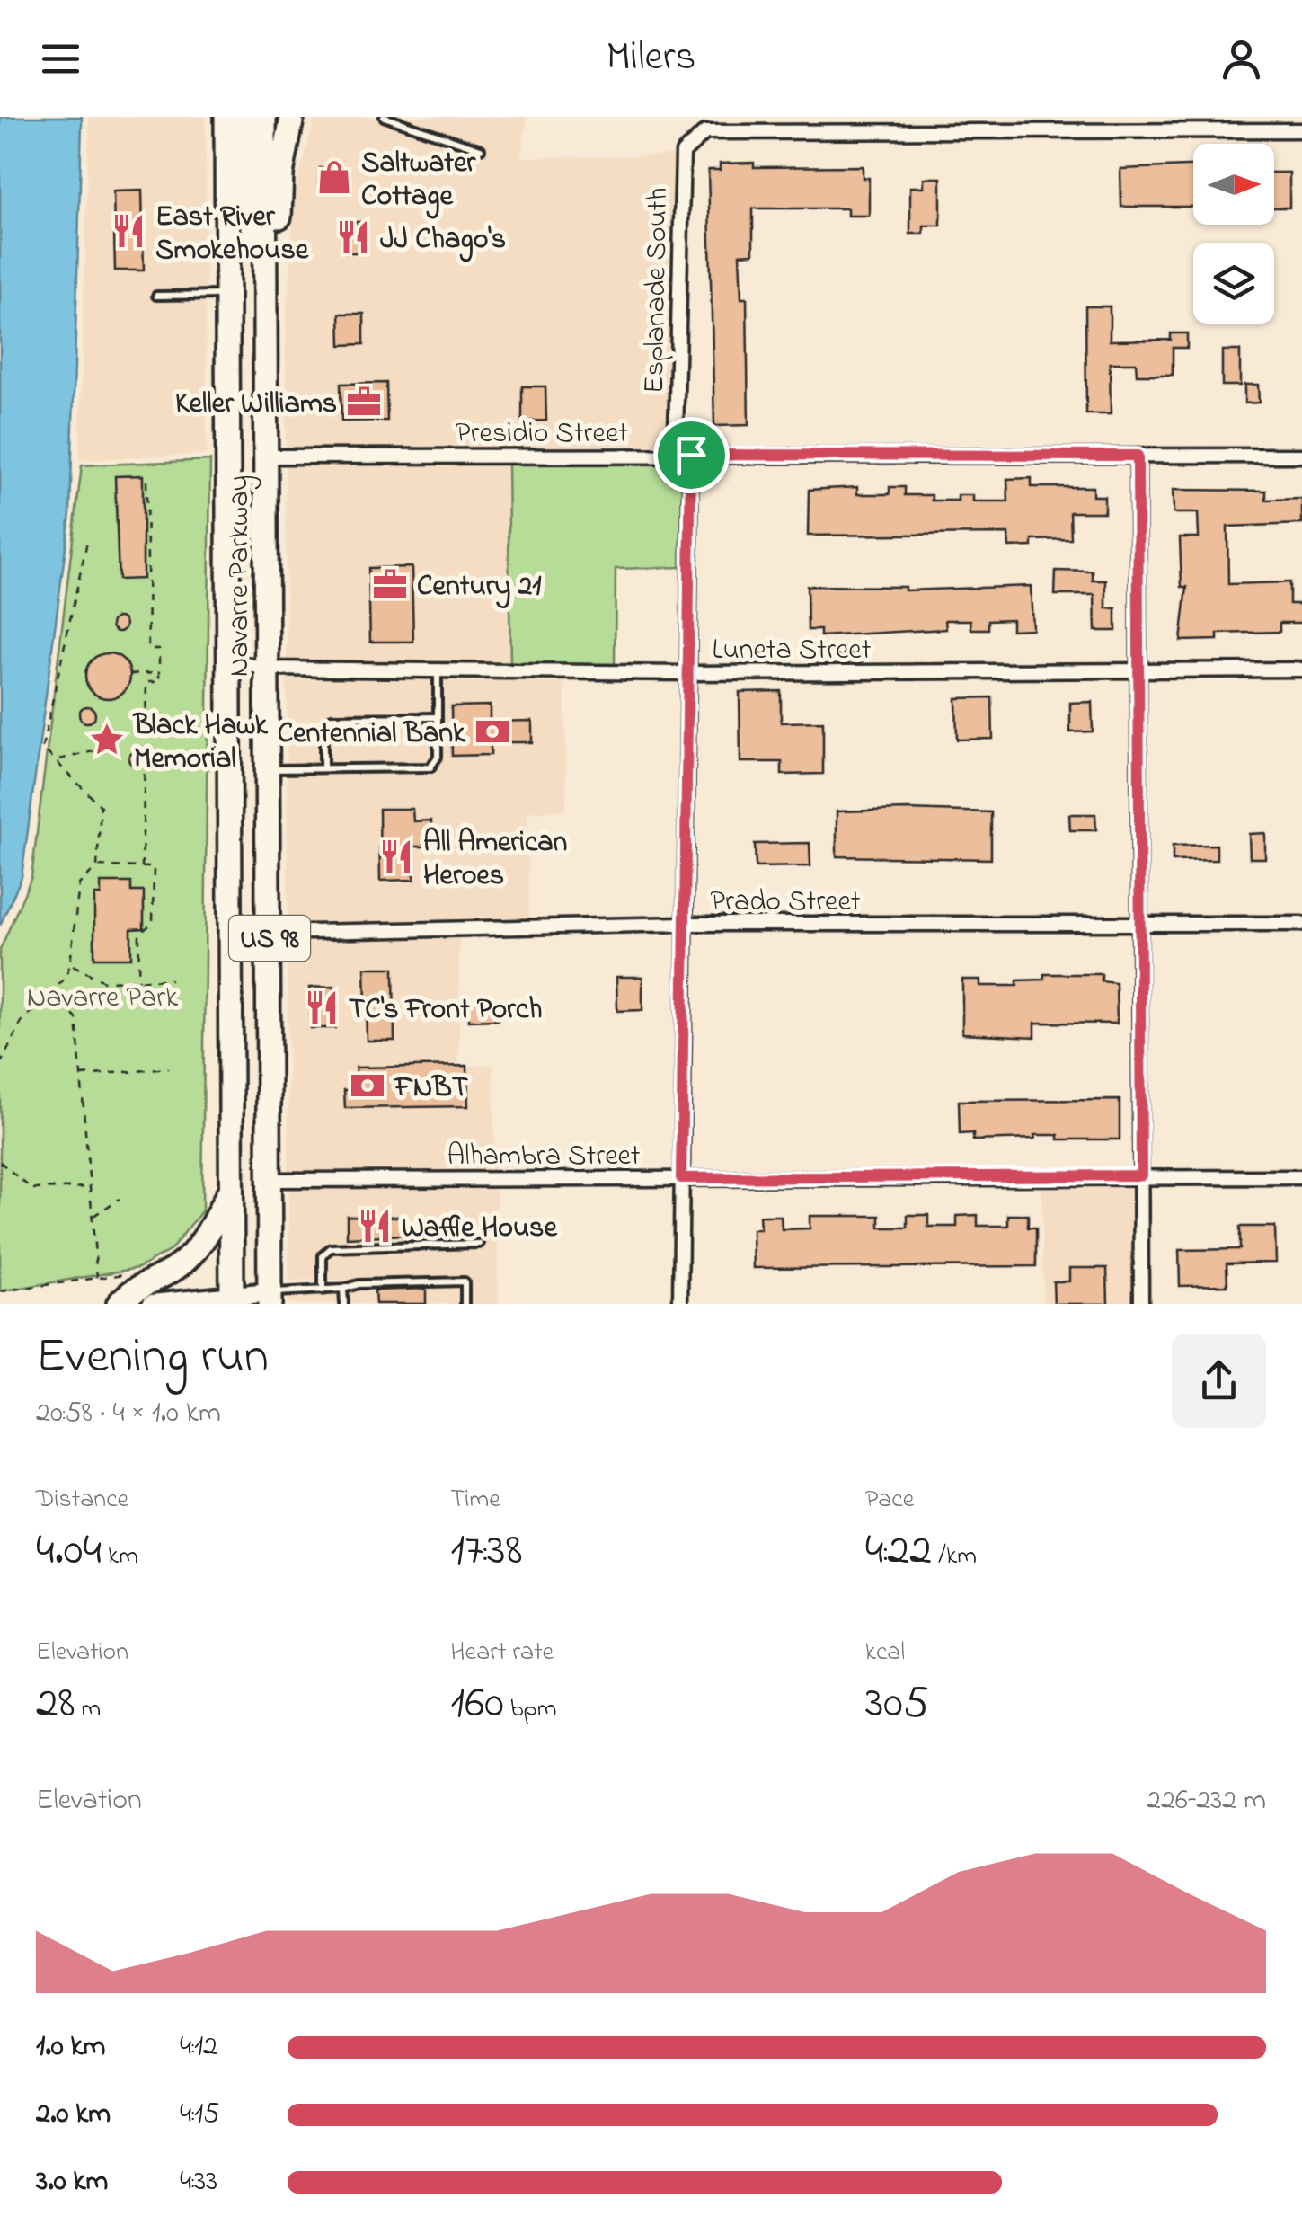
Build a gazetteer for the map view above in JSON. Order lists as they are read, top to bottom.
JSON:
{
  "streets": {
    "highway": ["Navarre Parkway", "US 98"],
    "street": [
      "Esplanade South",
      "Presidio Street",
      "Luneta Street",
      "Prado Street",
      "Alhambra Street"
    ]
  },
  "crossings": [
    ["Esplanade South", "Presidio Street"],
    ["Presidio Street", "Navarre Parkway"],
    ["Navarre Parkway", "Luneta Street"],
    ["Navarre Parkway", "Prado Street"],
    ["Navarre Parkway", "Alhambra Street"]
  ],
  "parks": ["Navarre Park"],
  "places": {
    "shop": ["Saltwater Cottage"],
    "restaurant": [
      "East River Smokehouse",
      "JJ Chago's",
      "All American Heroes",
      "TC's Front Porch",
      "Waffle House"
    ],
    "office": ["Keller Williams", "Century 21"],
    "bank": ["Centennial Bank", "FNBT"],
    "place": ["Black Hawk Memorial"]
  },
  "north": "right",
  "page": {
    "header": "Milers",
    "heading": ["Evening run", "20:58 · 4 × 1.0 km"],
    "stats": [
      ["Distance", "4.04 km"],
      ["Time", "17:38"],
      ["Pace", "4:22 /km"],
      ["Elevation", "28 m"],
      ["Heart rate", "160 bpm"],
      ["kcal", "305"]
    ],
    "chart": ["Elevation", "226–232 m"],
    "list": [
      {
        "name": "1.0 km",
        "note": "4:12"
      },
      {
        "name": "2.0 km",
        "note": "4:15"
      },
      {
        "name": "3.0 km",
        "note": "4:33"
      }
    ]
  }
}
